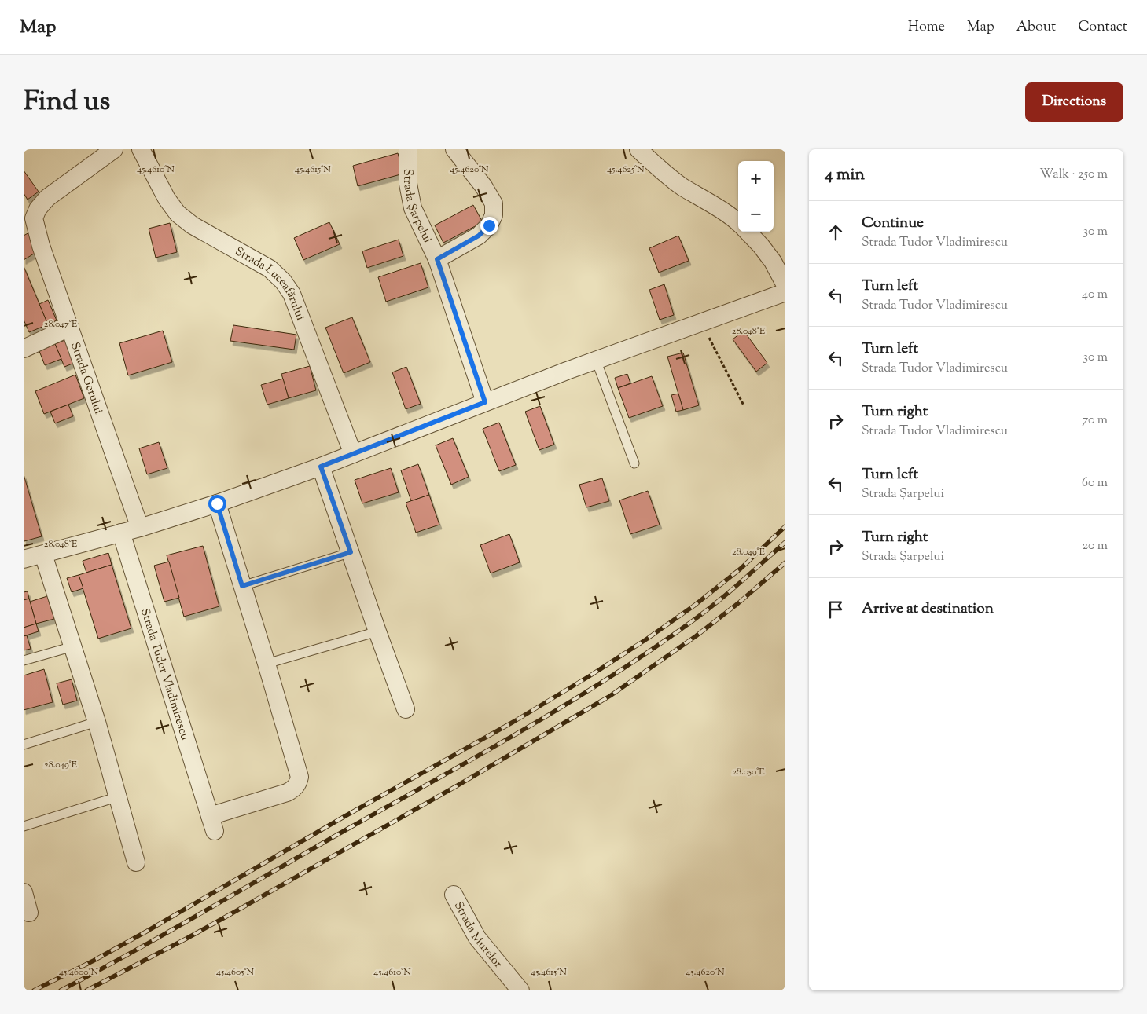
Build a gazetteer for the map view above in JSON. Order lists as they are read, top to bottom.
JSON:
{
  "streets": {
    "street": [
      "Strada Șarpelui",
      "Strada Luceafărului",
      "Strada Gerului",
      "Strada Tudor Vladimirescu",
      "Strada Murelor"
    ]
  },
  "page": {
    "header": "Map",
    "nav": [
      "Home",
      "Map",
      "About",
      "Contact"
    ],
    "title": "Find us",
    "buttons": "Directions",
    "heading": ["4 min", "Walk · 250 m"],
    "map_buttons": ["+", "−"],
    "list": [
      ["Continue", "Strada Tudor Vladimirescu", "30 m"],
      ["Turn left", "Strada Tudor Vladimirescu", "40 m"],
      ["Turn left", "Strada Tudor Vladimirescu", "30 m"],
      ["Turn right", "Strada Tudor Vladimirescu", "70 m"],
      ["Turn left", "Strada Șarpelui", "60 m"],
      ["Turn right", "Strada Șarpelui", "20 m"],
      "Arrive at destination"
    ]
  },
  "coordinates": [
    "45.4610°N",
    "45.4615°N",
    "45.4620°N",
    "45.4625°N",
    "28.047°E",
    "28.048°E",
    "28.049°E",
    "28.050°E",
    "45.4600°N",
    "45.4605°N"
  ]
}
